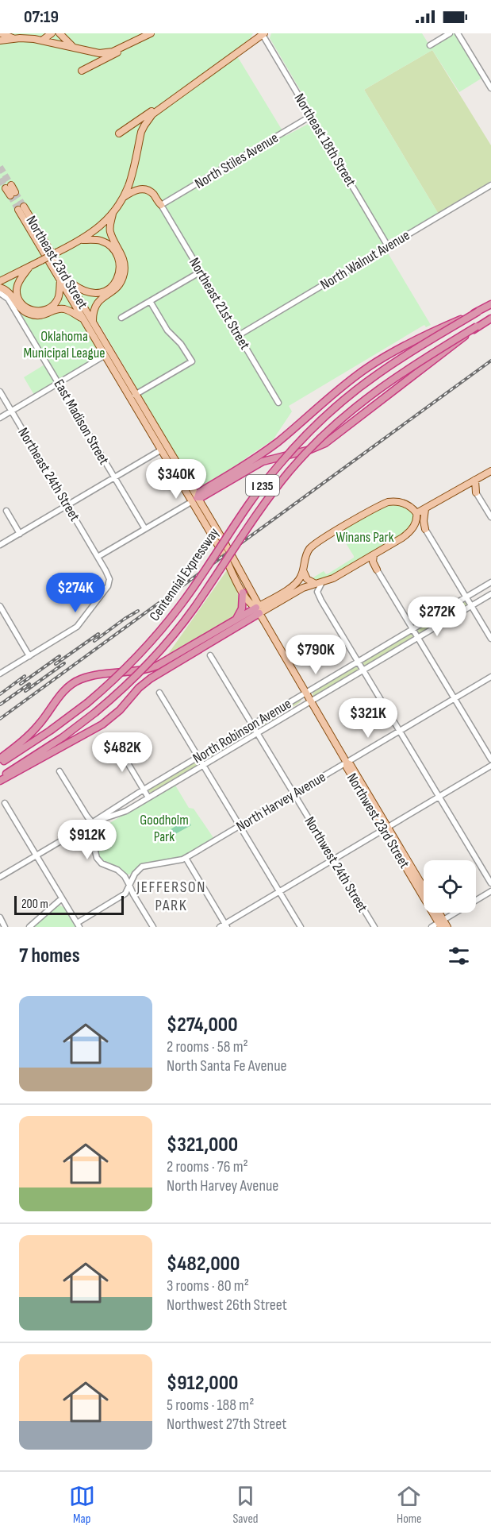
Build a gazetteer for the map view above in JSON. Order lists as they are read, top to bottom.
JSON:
{
  "streets": {
    "highway": ["I 235", "Centennial Expressway"],
    "main road": ["Northeast 23rd Street", "Northwest 23rd Street"],
    "street": [
      "Northeast 18th Street",
      "North Stiles Avenue",
      "North Walnut Avenue",
      "Northeast 21st Street",
      "East Madison Street",
      "Northeast 24th Street",
      "North Robinson Avenue",
      "North Harvey Avenue",
      "Northwest 24th Street"
    ]
  },
  "crossings": [
    ["Northeast 18th Street", "North Stiles Avenue"],
    ["Northeast 18th Street", "North Walnut Avenue"],
    ["North Stiles Avenue", "Northeast 21st Street"],
    ["North Walnut Avenue", "Northeast 21st Street"],
    ["Northeast 23rd Street", "Northwest 23rd Street"],
    ["North Robinson Avenue", "Northwest 23rd Street"],
    ["North Robinson Avenue", "Northwest 24th Street"],
    ["North Harvey Avenue", "Northwest 23rd Street"],
    ["North Harvey Avenue", "Northwest 24th Street"]
  ],
  "districts": ["JEFFERSON PARK"],
  "parks": ["Oklahoma Municipal League", "Winans Park", "Goodholm Park"],
  "scale_bar": "200 m",
  "page": {
    "status": "07:19",
    "price": [
      "$340K",
      "$274K",
      "$272K",
      "$790K",
      "$321K",
      "$482K",
      "$912K"
    ],
    "scale": "200 m",
    "heading": "7 homes",
    "list": [
      {
        "name": "$274,000",
        "note": "2 rooms · 58 m² · North Santa Fe Avenue"
      },
      {
        "name": "$321,000",
        "note": "2 rooms · 76 m² · North Harvey Avenue"
      },
      {
        "name": "$482,000",
        "note": "3 rooms · 80 m² · Northwest 26th Street"
      },
      {
        "name": "$912,000",
        "note": "5 rooms · 188 m² · Northwest 27th Street"
      }
    ],
    "tabs": ["Map", "Saved", "Home"]
  }
}
